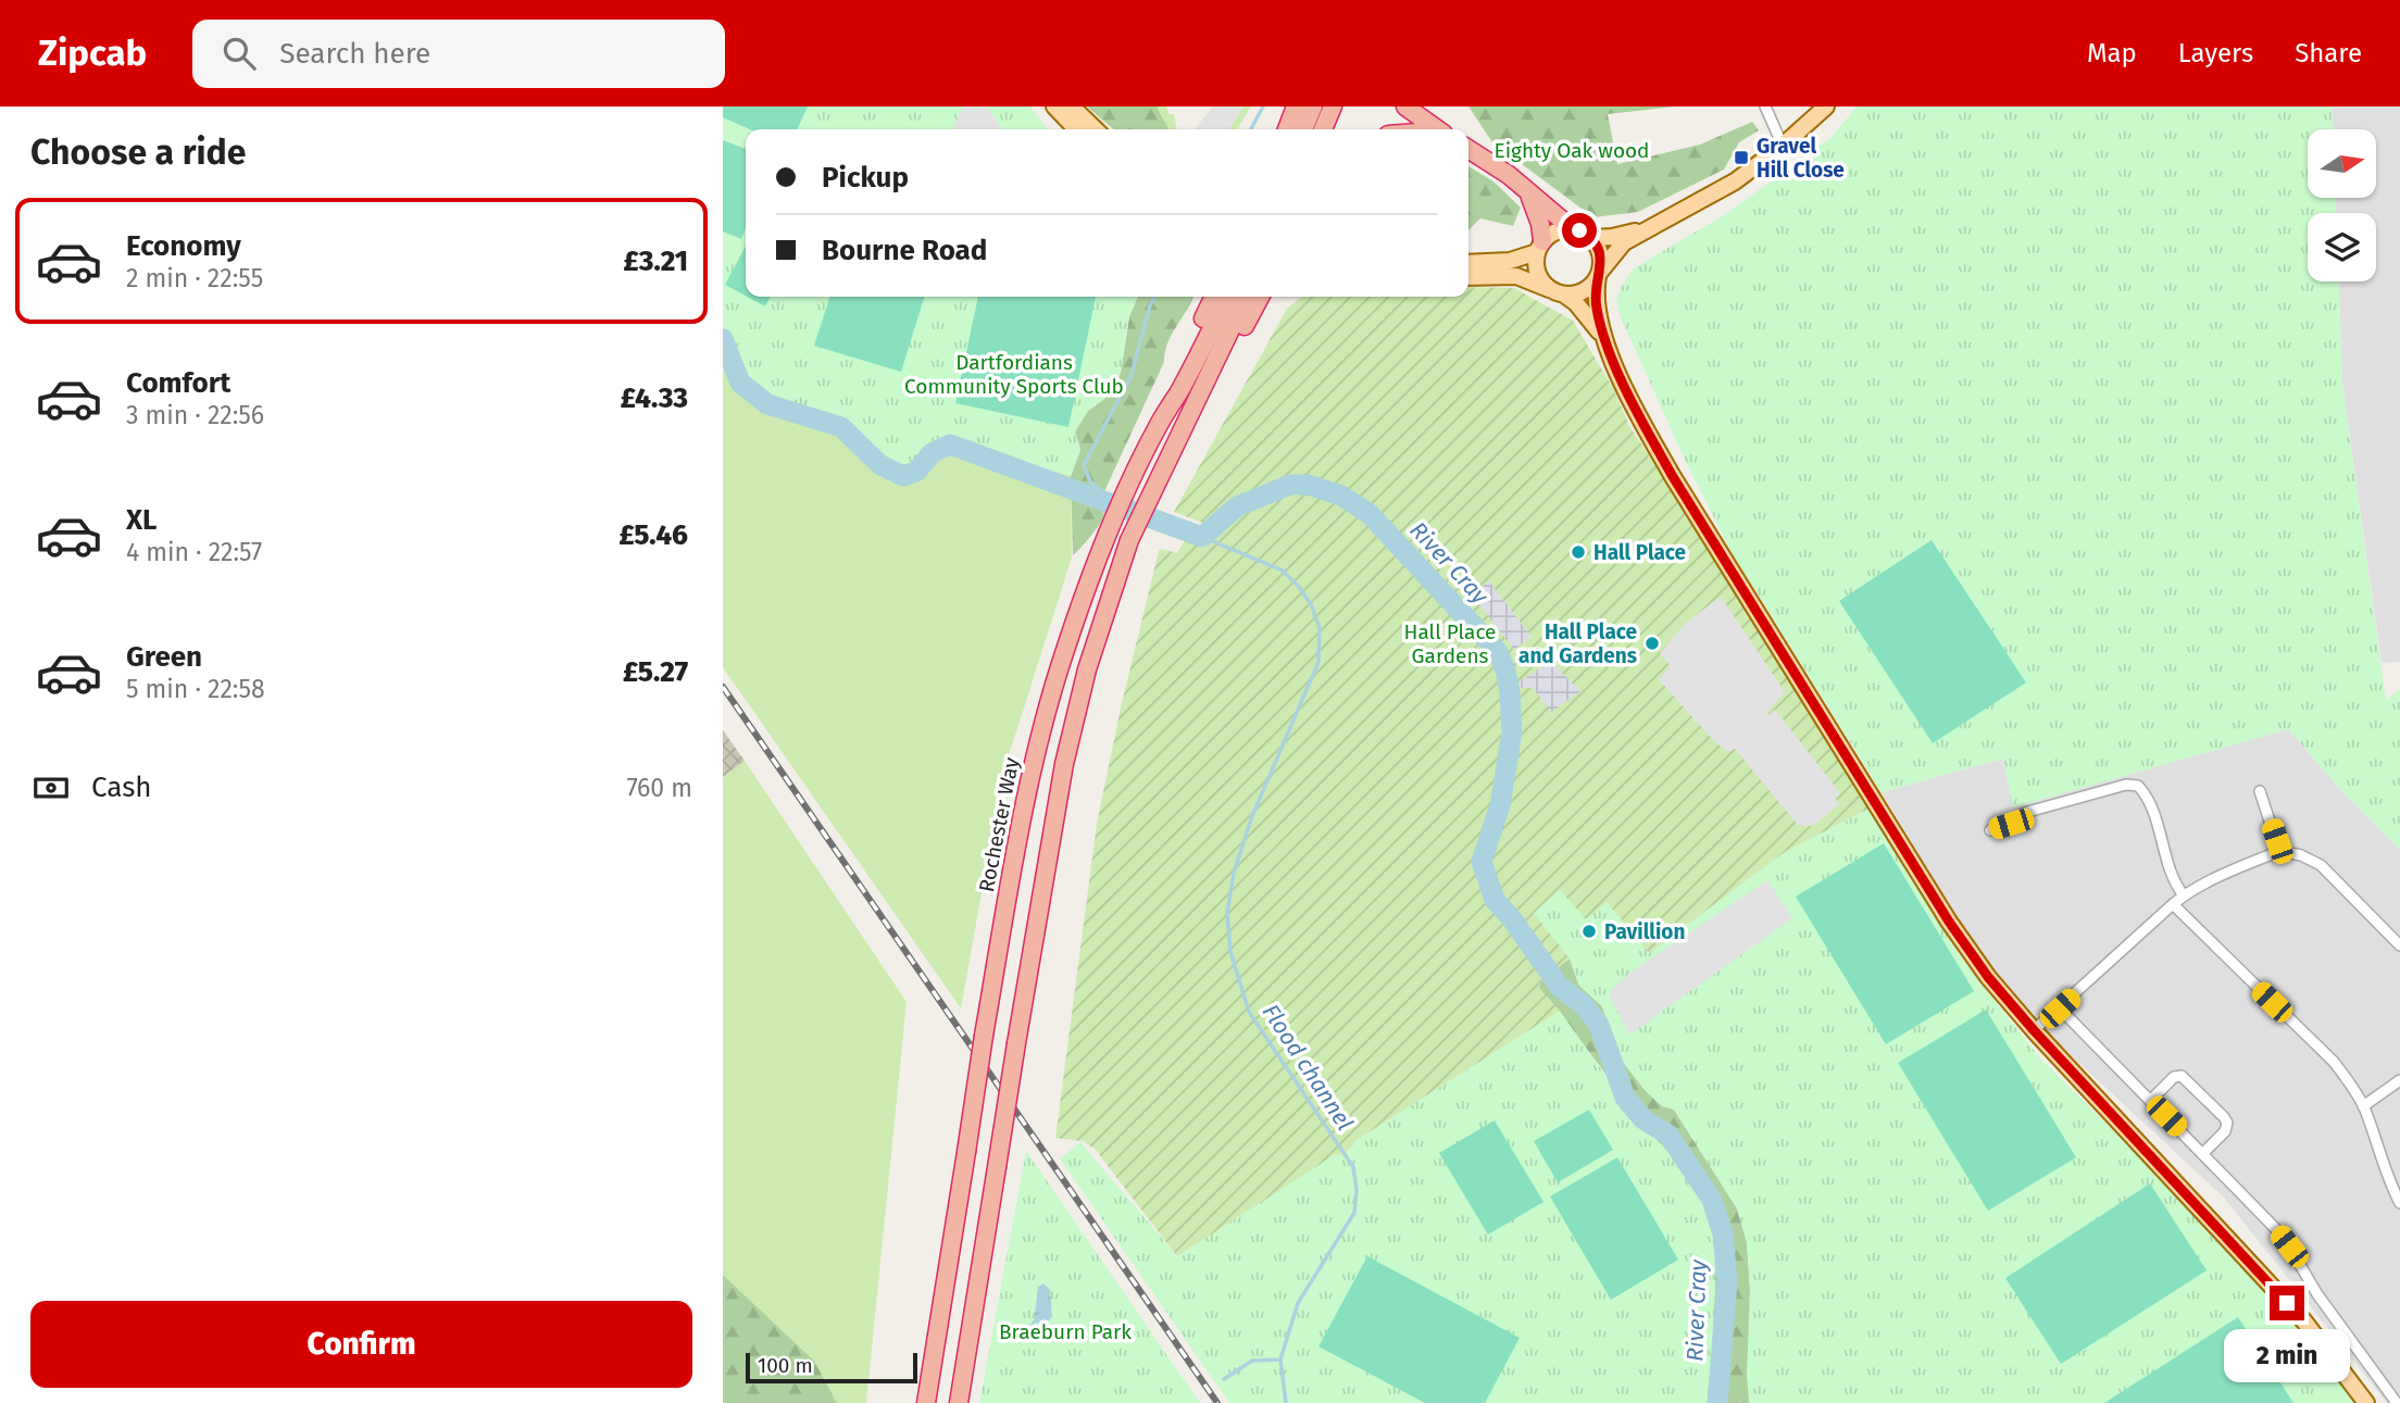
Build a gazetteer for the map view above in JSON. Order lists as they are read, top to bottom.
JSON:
{
  "streets": {
    "highway": ["Rochester Way"]
  },
  "water": ["River Cray", "Flood channel"],
  "parks": [
    "Eighty Oak wood",
    "Dartfordians Community Sports Club",
    "Hall Place Gardens",
    "Braeburn Park"
  ],
  "places": {
    "transit": ["Gravel Hill Close"],
    "other": ["Hall Place", "Hall Place and Gardens", "Pavillion"]
  },
  "scale_bar": "100 m",
  "north": "right",
  "page": {
    "header": "Zipcab",
    "search": "Search here",
    "nav": ["Map", "Layers", "Share"],
    "heading": "Choose a ride",
    "banner": ["Pickup", "Bourne Road"],
    "list": [
      {
        "name": "Economy",
        "note": "2 min · 22:55",
        "value": "£3.21"
      },
      {
        "name": "Comfort",
        "note": "3 min · 22:56",
        "value": "£4.33"
      },
      {
        "name": "XL",
        "note": "4 min · 22:57",
        "value": "£5.46"
      },
      {
        "name": "Green",
        "note": "5 min · 22:58",
        "value": "£5.27"
      }
    ],
    "pay": ["Cash", "760 m"],
    "buttons": "Confirm",
    "bubble": "2 min",
    "scale": "100 m"
  }
}
